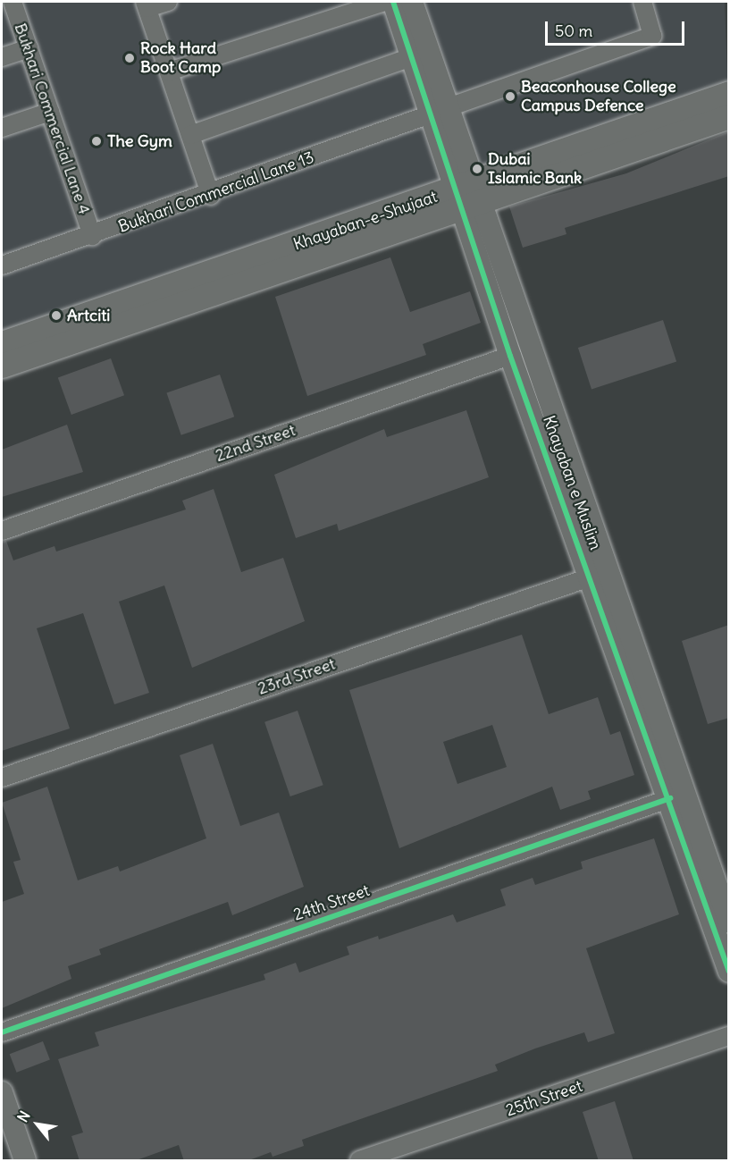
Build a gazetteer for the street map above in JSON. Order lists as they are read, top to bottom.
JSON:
{
  "streets": {
    "main road": ["Khayaban-e-Shujaat"],
    "street": [
      "Bukhari Commercial Lane 4",
      "Bukhari Commercial Lane 13",
      "22nd Street",
      "Khayaban e Muslim",
      "23rd Street",
      "24th Street",
      "25th Street"
    ]
  },
  "crossings": [
    ["Bukhari Commercial Lane 4", "Bukhari Commercial Lane 13"],
    ["Bukhari Commercial Lane 13", "Khayaban e Muslim"],
    ["Khayaban-e-Shujaat", "Khayaban e Muslim"],
    ["22nd Street", "Khayaban e Muslim"],
    ["Khayaban e Muslim", "23rd Street"],
    ["Khayaban e Muslim", "24th Street"]
  ],
  "places": [
    "Rock Hard Boot Camp",
    "Beaconhouse College Campus Defence",
    "The Gym",
    "Dubai Islamic Bank",
    "Artciti"
  ],
  "scale_bar": "50 m",
  "north": "top left"
}
